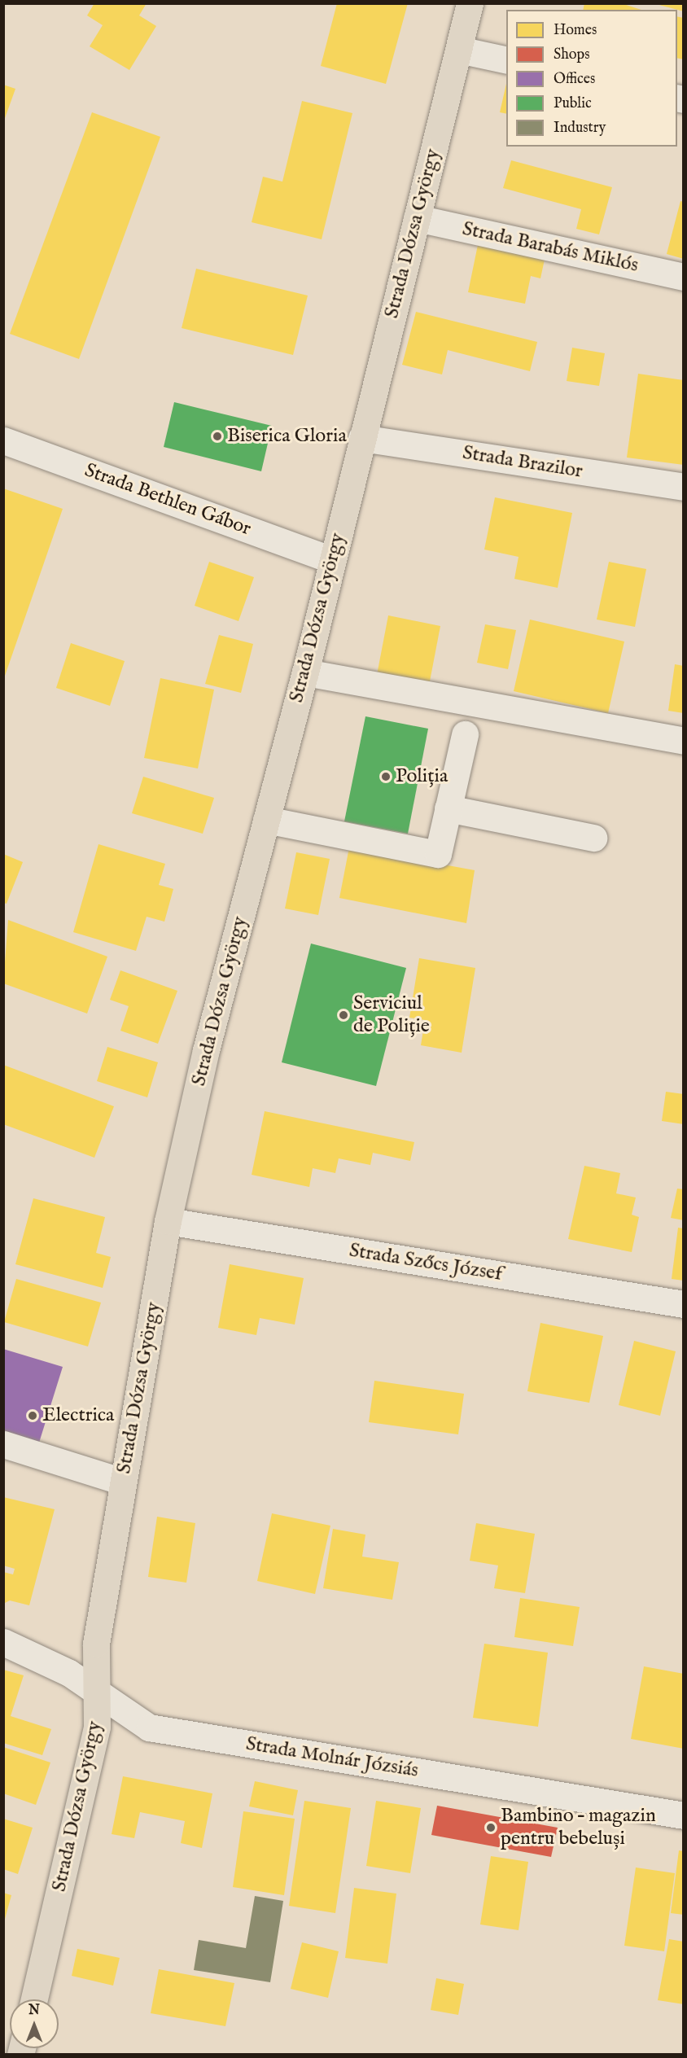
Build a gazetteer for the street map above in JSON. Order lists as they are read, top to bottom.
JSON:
{
  "streets": {
    "main road": ["Strada Dózsa György"],
    "street": [
      "Strada Barabás Miklós",
      "Strada Brazilor",
      "Strada Bethlen Gábor",
      "Strada Szőcs József",
      "Strada Molnár Józsiás"
    ]
  },
  "crossings": [
    ["Strada Dózsa György", "Strada Barabás Miklós"],
    ["Strada Dózsa György", "Strada Brazilor"],
    ["Strada Dózsa György", "Strada Bethlen Gábor"],
    ["Strada Dózsa György", "Strada Szőcs József"],
    ["Strada Dózsa György", "Strada Molnár Józsiás"]
  ],
  "places": [
    "Biserica Gloria",
    "Poliția",
    "Serviciul de Poliție",
    "Electrica",
    "Bambino – magazin pentru bebeluși"
  ],
  "legend": [
    "Homes",
    "Shops",
    "Offices",
    "Public",
    "Industry"
  ],
  "north": "top"
}
